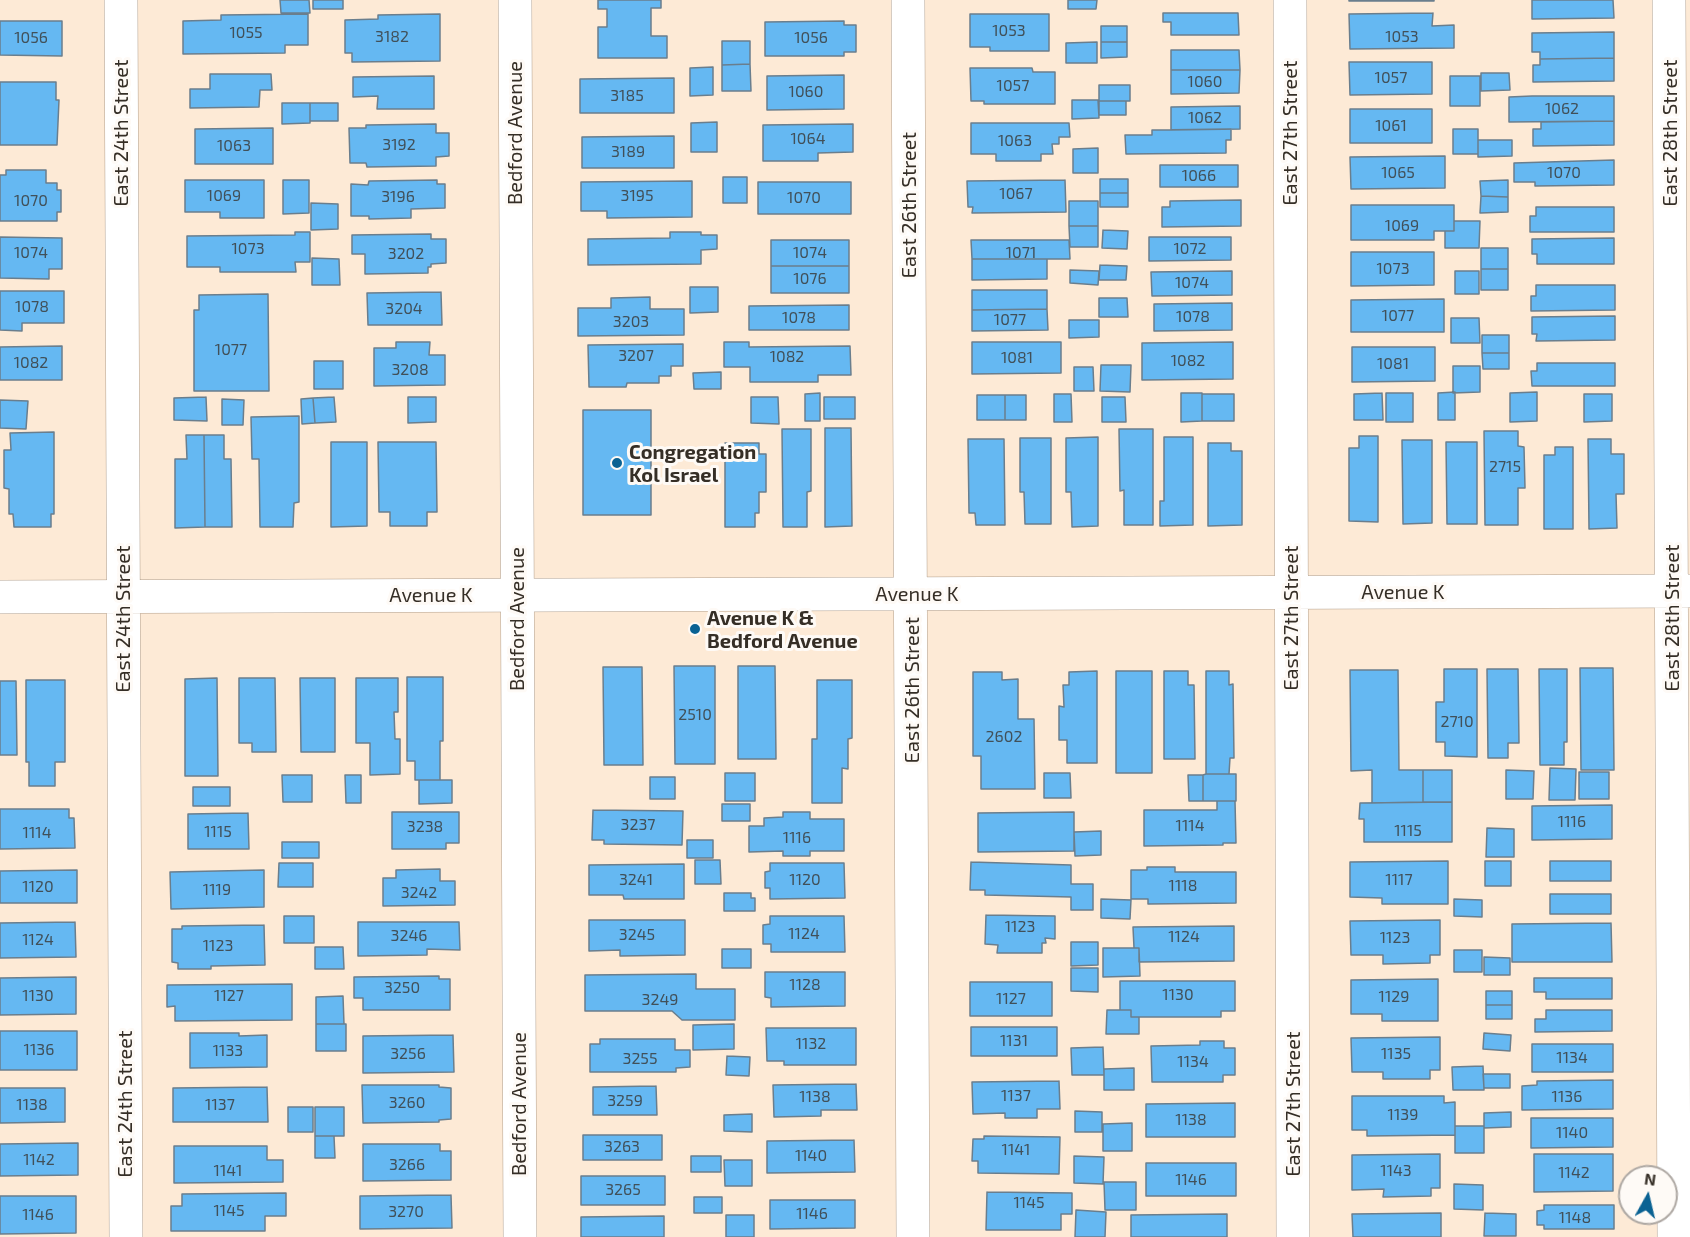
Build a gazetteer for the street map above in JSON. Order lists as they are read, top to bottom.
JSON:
{
  "streets": {
    "street": [
      "East 24th Street",
      "Bedford Avenue",
      "East 27th Street",
      "East 28th Street",
      "East 26th Street",
      "Avenue K"
    ]
  },
  "crossings": [
    ["East 24th Street", "Avenue K"],
    ["Bedford Avenue", "Avenue K"],
    ["East 27th Street", "Avenue K"],
    ["East 28th Street", "Avenue K"],
    ["East 26th Street", "Avenue K"]
  ],
  "places": ["Congregation Kol Israel", "Avenue K & Bedford Avenue"],
  "house_numbers": [
    "1053",
    "1055",
    "3182",
    "1053",
    "1056",
    "1056",
    "1057",
    "1060",
    "1057",
    "1060",
    "3185",
    "1062",
    "1062",
    "1061",
    "1064",
    "1063",
    "3192",
    "1063",
    "3189",
    "1065",
    "1070",
    "1066",
    "1067",
    "1069",
    "3195",
    "3196",
    "1070",
    "1070",
    "1069",
    "1073",
    "1072",
    "1074",
    "1074",
    "1071",
    "3202",
    "1073",
    "1076",
    "1074",
    "1078",
    "3204",
    "1077",
    "1078",
    "1078",
    "1077",
    "3203",
    "1077",
    "3207",
    "1082",
    "1081",
    "1082",
    "1082",
    "1081",
    "3208",
    "2715",
    "2510",
    "2710",
    "2602",
    "1116",
    "3237",
    "1114",
    "3238",
    "1115",
    "1115",
    "1114",
    "1116",
    "3241",
    "1120",
    "1117",
    "1118",
    "1120",
    "1119",
    "3242",
    "1123",
    "1124",
    "3245",
    "3246",
    "1124",
    "1123",
    "1124",
    "1123",
    "1128",
    "3250",
    "1130",
    "1130",
    "1127",
    "1129",
    "1127",
    "3249",
    "1131",
    "1132",
    "1136",
    "1133",
    "3256",
    "1135",
    "1134",
    "3255",
    "1134",
    "1137",
    "1138",
    "1136",
    "3259",
    "3260",
    "1138",
    "1137",
    "1139",
    "1138",
    "1140",
    "3263",
    "1141",
    "1140",
    "1142",
    "3266",
    "1141",
    "1143",
    "1142",
    "1146",
    "3265",
    "1145",
    "1145",
    "3270",
    "1146",
    "1146",
    "1148"
  ],
  "north": "top"
}
